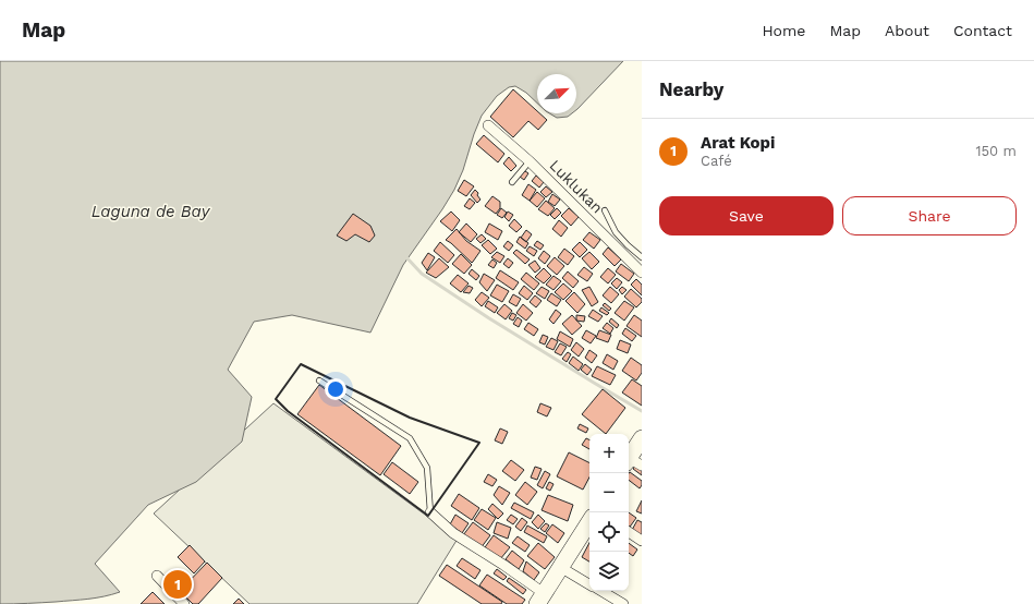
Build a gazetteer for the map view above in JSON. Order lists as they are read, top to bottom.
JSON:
{
  "streets": {
    "street": ["Luklukan"]
  },
  "water": ["Laguna de Bay"],
  "north": "top right",
  "page": {
    "header": "Map",
    "nav": [
      "Home",
      "Map",
      "About",
      "Contact"
    ],
    "heading": "Nearby",
    "list": [
      {
        "mark": "1",
        "name": "Arat Kopi",
        "note": "Café",
        "value": "150 m"
      }
    ],
    "buttons": ["Save", "Share"],
    "map_buttons": ["+", "−"],
    "pins": "1"
  }
}
